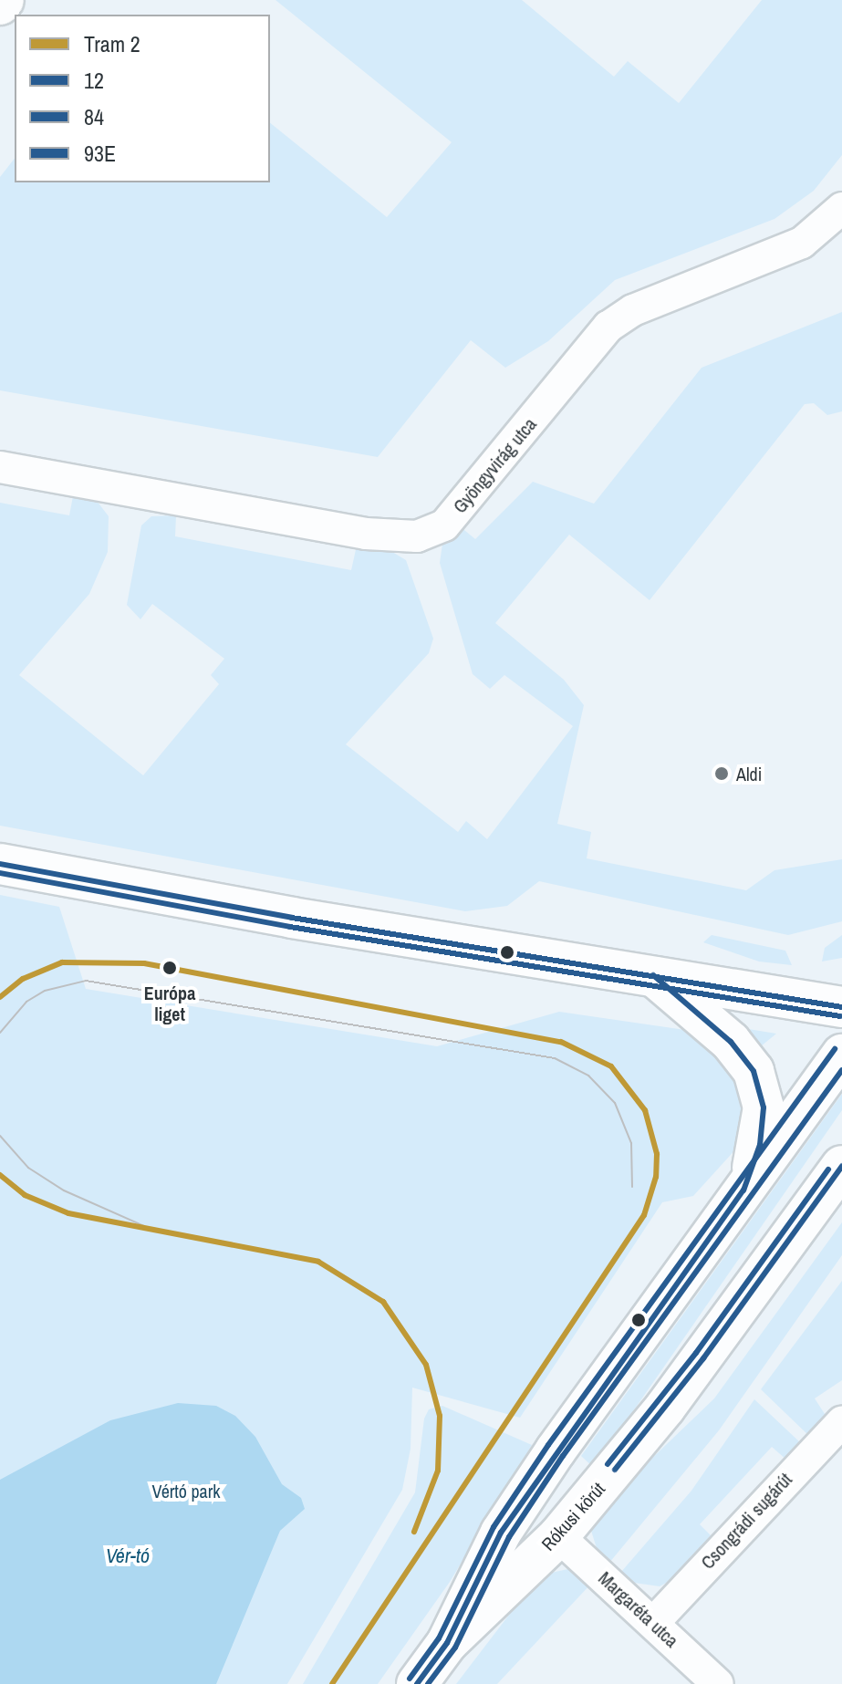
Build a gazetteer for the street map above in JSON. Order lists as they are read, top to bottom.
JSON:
{
  "streets": {
    "main road": ["Rókusi körút"],
    "street": ["Gyöngyvirág utca", "Csongrádi sugárút", "Margaréta utca"]
  },
  "crossings": [
    ["Rókusi körút", "Margaréta utca"],
    ["Csongrádi sugárút", "Margaréta utca"]
  ],
  "water": ["Vér-tó"],
  "parks": ["Vértó park"],
  "places": ["Aldi", "Európa liget"],
  "lines": [
    "transit line 12",
    "transit line 84",
    "tram line 2",
    "transit line 93E"
  ],
  "legend": [
    "Tram 2",
    "12",
    "84",
    "93E"
  ]
}
